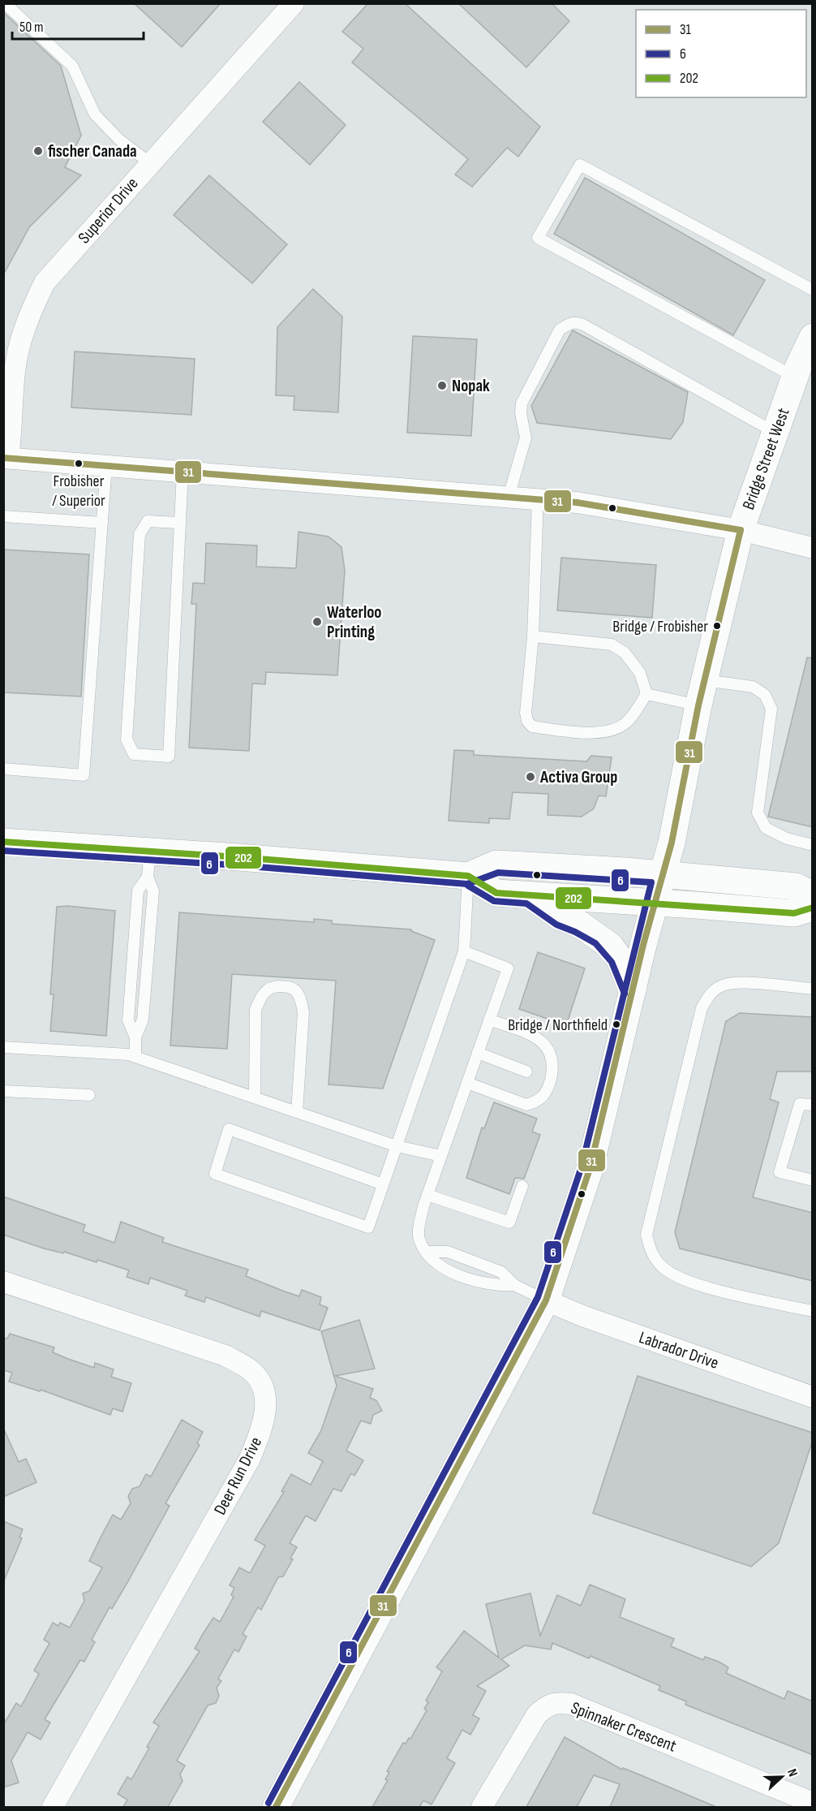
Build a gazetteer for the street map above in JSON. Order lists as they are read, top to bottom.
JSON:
{
  "streets": {
    "main road": ["Bridge Street West"],
    "street": [
      "Superior Drive",
      "Labrador Drive",
      "Deer Run Drive",
      "Spinnaker Crescent"
    ]
  },
  "crossings": [
    ["Bridge Street West", "Labrador Drive"]
  ],
  "places": [
    "fischer Canada",
    "Nopak",
    "Frobisher / Superior",
    "Waterloo Printing",
    "Bridge / Frobisher",
    "Activa Group",
    "Bridge / Northfield"
  ],
  "lines": ["transit line 31", "transit line 202", "transit line 6"],
  "legend": ["31", "6", "202"],
  "scale_bar": "50 m",
  "north": "right"
}
